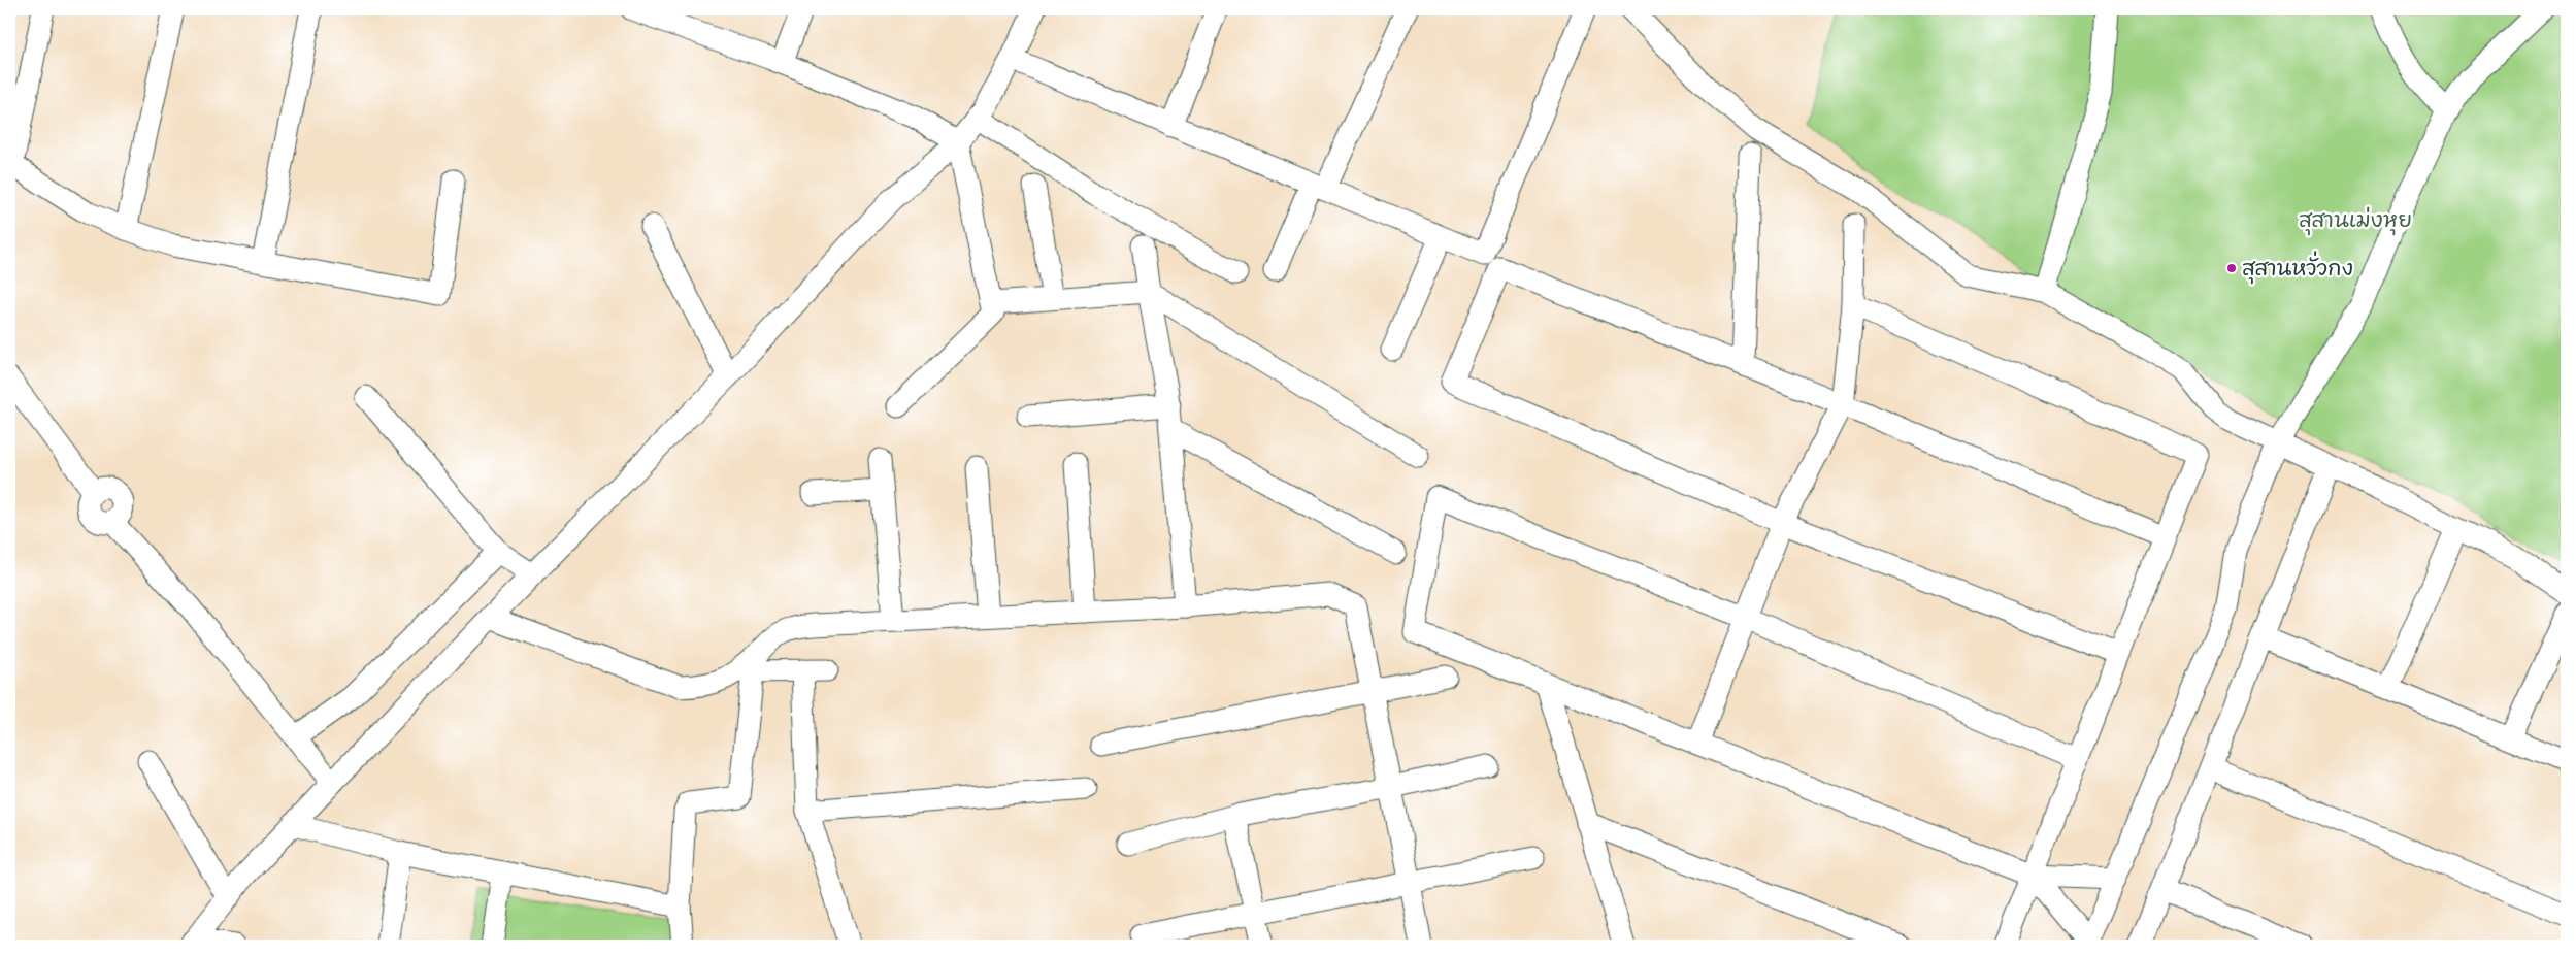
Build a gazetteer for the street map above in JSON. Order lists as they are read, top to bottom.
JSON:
{
  "parks": ["สุสานเม่งหุย"],
  "places": ["สุสานหวั่วกง"]
}
